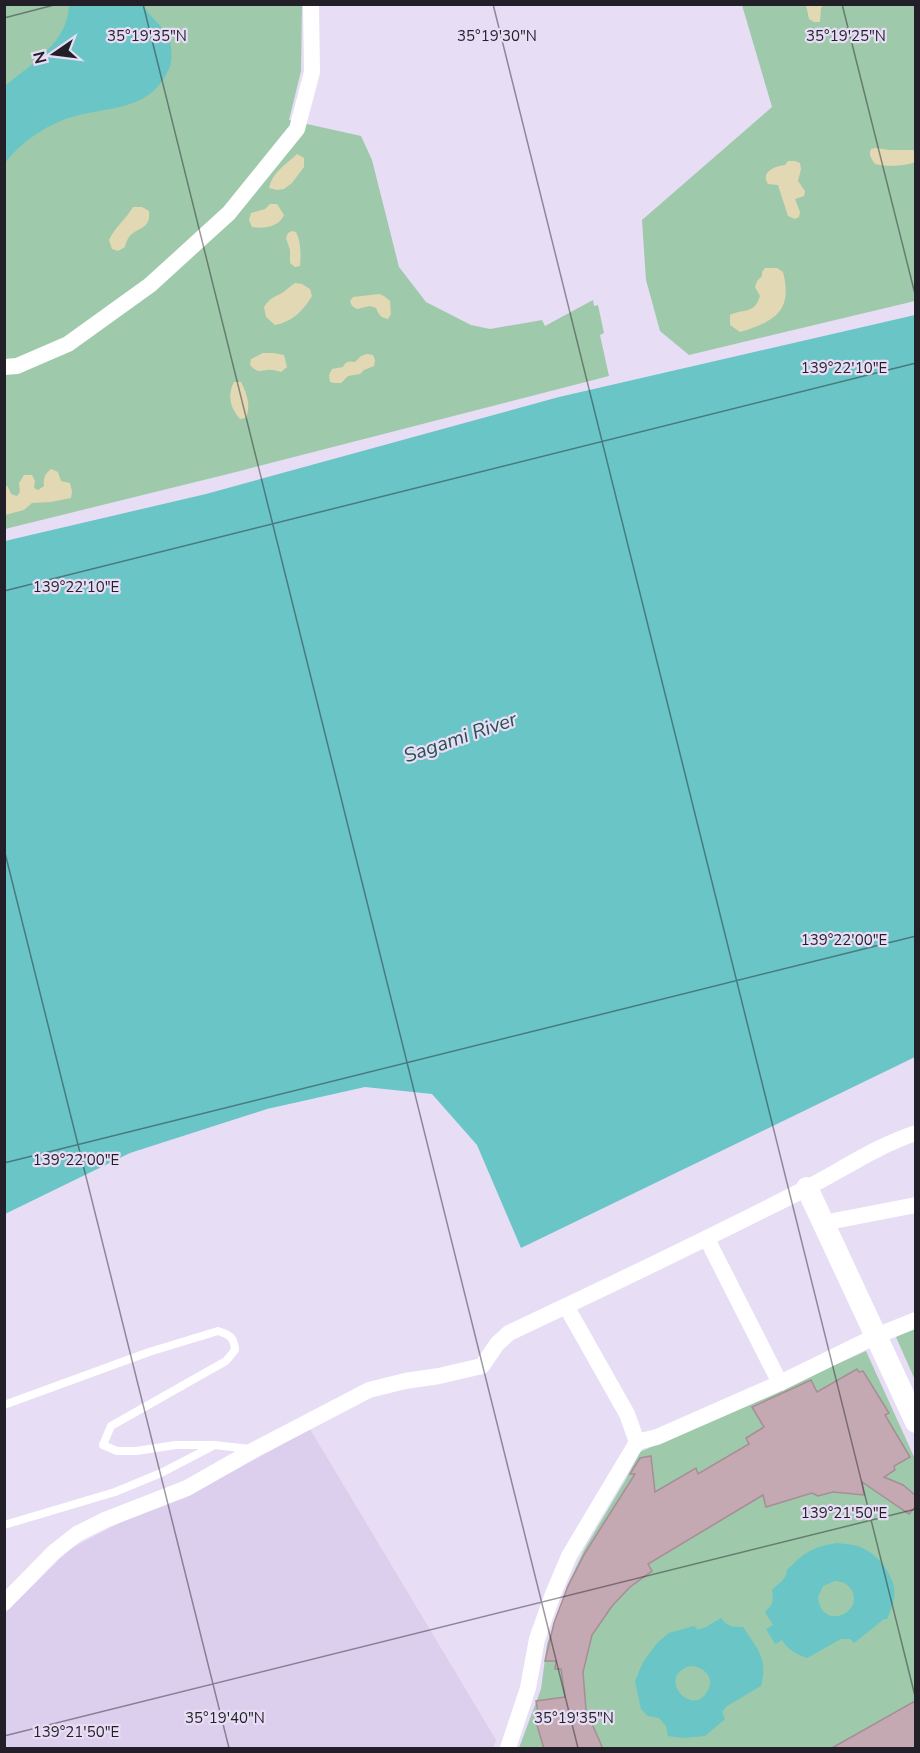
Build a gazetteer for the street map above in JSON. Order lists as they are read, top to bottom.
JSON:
{
  "water": ["Sagami River"],
  "north": "left",
  "coordinates": [
    "35°19'35\"N",
    "35°19'30\"N",
    "35°19'25\"N",
    "139°22'10\"E",
    "139°22'00\"E",
    "139°21'50\"E",
    "35°19'40\"N"
  ]
}
